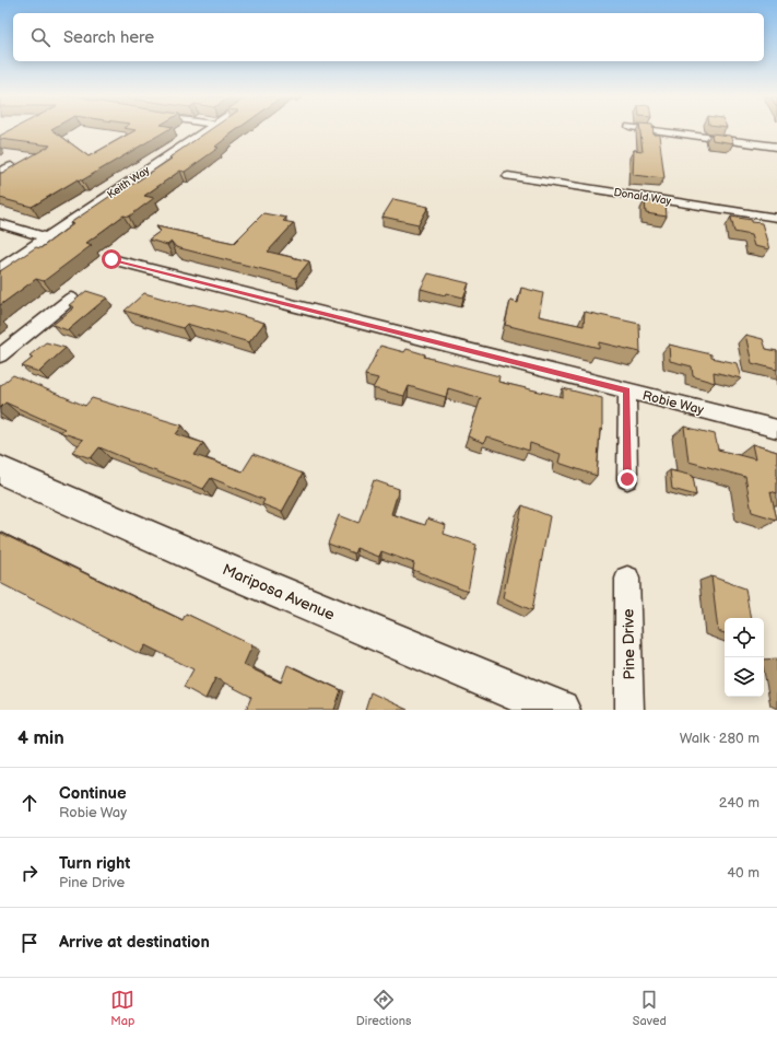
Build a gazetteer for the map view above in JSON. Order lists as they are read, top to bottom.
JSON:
{
  "streets": {
    "street": [
      "Keith Way",
      "Donald Way",
      "Robie Way",
      "Mariposa Avenue",
      "Pine Drive"
    ]
  },
  "page": {
    "search": "Search here",
    "heading": ["4 min", "Walk · 280 m"],
    "list": [
      ["Continue", "Robie Way", "240 m"],
      ["Turn right", "Pine Drive", "40 m"],
      "Arrive at destination"
    ],
    "nav": ["Map", "Directions", "Saved"]
  }
}
